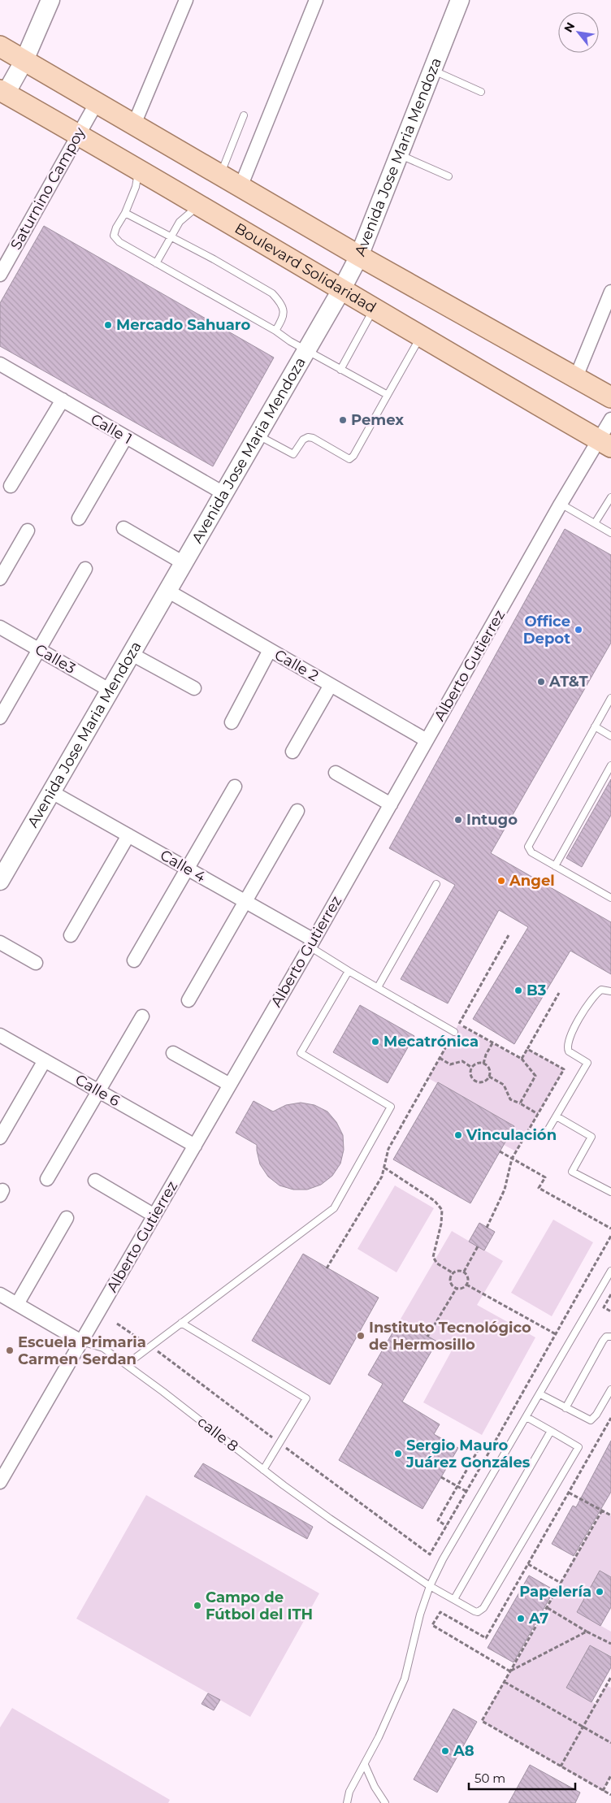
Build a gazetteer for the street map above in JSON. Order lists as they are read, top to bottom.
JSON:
{
  "streets": {
    "main road": ["Boulevard Solidaridad"],
    "street": [
      "Avenida Jose Maria Mendoza",
      "Saturnino Campoy",
      "Calle 1",
      "Calle3",
      "Calle 2",
      "Alberto Gutierrez",
      "Calle 4",
      "Calle 6",
      "calle 8"
    ]
  },
  "crossings": [
    ["Avenida Jose Maria Mendoza", "Boulevard Solidaridad"],
    ["Avenida Jose Maria Mendoza", "Calle 1"],
    ["Avenida Jose Maria Mendoza", "Calle3"],
    ["Avenida Jose Maria Mendoza", "Calle 2"],
    ["Avenida Jose Maria Mendoza", "Calle 4"],
    ["Saturnino Campoy", "Boulevard Solidaridad"],
    ["Boulevard Solidaridad", "Alberto Gutierrez"],
    ["Calle 2", "Alberto Gutierrez"],
    ["Alberto Gutierrez", "Calle 4"],
    ["Alberto Gutierrez", "Calle 6"],
    ["Alberto Gutierrez", "calle 8"]
  ],
  "places": [
    "Mercado Sahuaro",
    "Pemex",
    "Office Depot",
    "AT&T",
    "Intugo",
    "Angel",
    "B3",
    "Mecatrónica",
    "Vinculación",
    "Instituto Tecnológico de Hermosillo",
    "Escuela Primaria Carmen Serdan",
    "Sergio Mauro Juárez Gonzáles",
    "Papelería",
    "Campo de Fútbol del ITH",
    "A7",
    "A8"
  ],
  "scale_bar": "50 m",
  "north": "top left"
}
